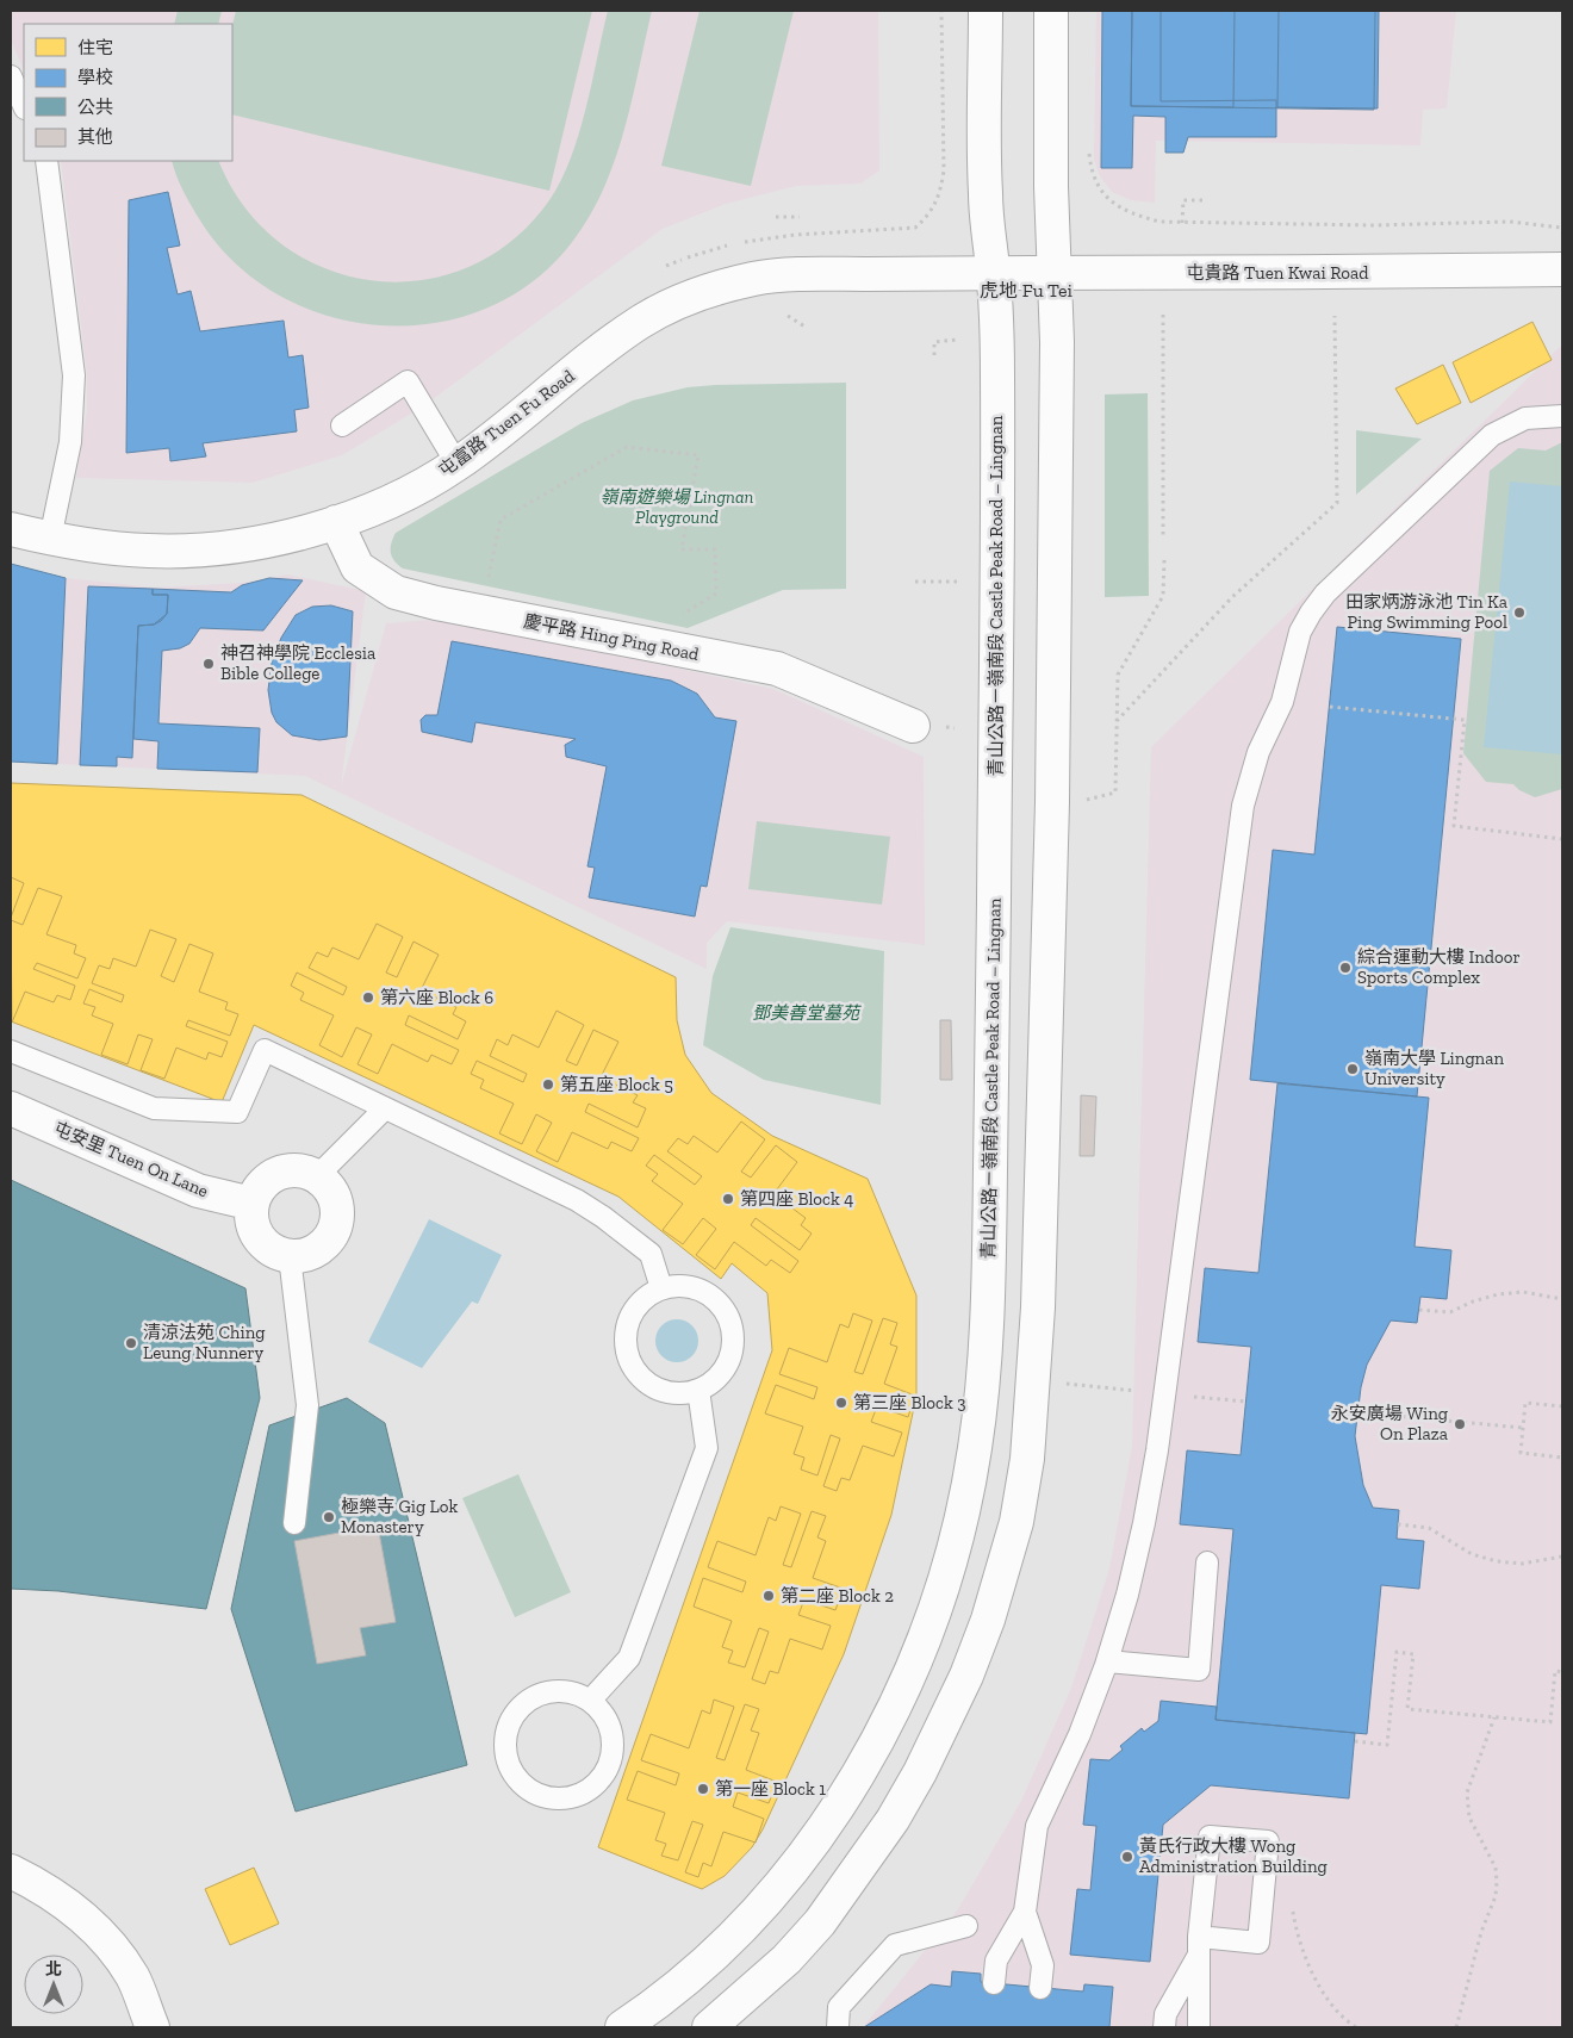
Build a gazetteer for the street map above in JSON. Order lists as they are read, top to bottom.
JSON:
{
  "streets": {
    "main road": [
      "屯貴路 Tuen Kwai Road",
      "屯富路 Tuen Fu Road",
      "青山公路－嶺南段 Castle Peak Road – Lingnan",
      "慶平路 Hing Ping Road",
      "屯安里 Tuen On Lane"
    ]
  },
  "crossings": [
    ["屯貴路 Tuen Kwai Road", "屯富路 Tuen Fu Road"],
    ["屯貴路 Tuen Kwai Road", "青山公路－嶺南段 Castle Peak Road – Lingnan"],
    ["屯富路 Tuen Fu Road", "青山公路－嶺南段 Castle Peak Road – Lingnan"],
    ["屯富路 Tuen Fu Road", "慶平路 Hing Ping Road"]
  ],
  "districts": ["虎地 Fu Tei"],
  "parks": ["嶺南遊樂場 Lingnan Playground", "鄧美善堂墓苑"],
  "places": [
    "田家炳游泳池 Tin Ka Ping Swimming Pool",
    "神召神學院 Ecclesia Bible College",
    "綜合運動大樓 Indoor Sports Complex",
    "第六座 Block 6",
    "嶺南大學 Lingnan University",
    "第五座 Block 5",
    "第四座 Block 4",
    "清涼法苑 Ching Leung Nunnery",
    "第三座 Block 3",
    "永安廣場 Wing On Plaza",
    "極樂寺 Gig Lok Monastery",
    "第二座 Block 2",
    "第一座 Block 1",
    "黃氏行政大樓 Wong Administration Building"
  ],
  "legend": [
    "住宅",
    "學校",
    "公共",
    "其他"
  ],
  "north": "top"
}
